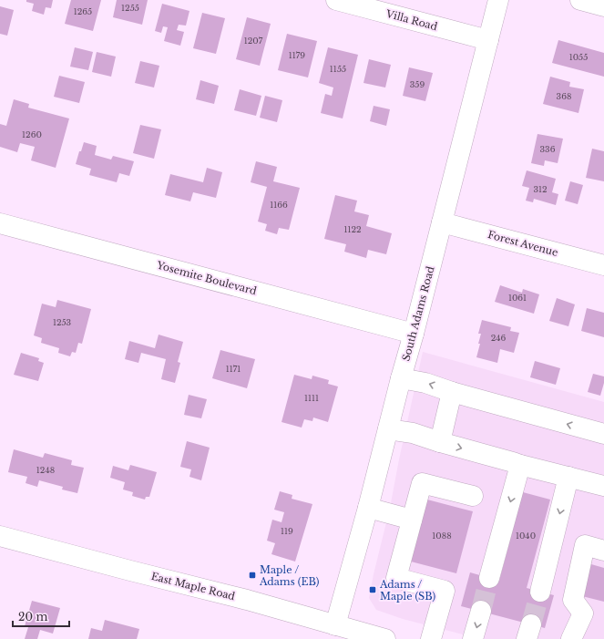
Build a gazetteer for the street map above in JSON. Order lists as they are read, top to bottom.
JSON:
{
  "streets": {
    "street": [
      "Villa Road",
      "Forest Avenue",
      "Yosemite Boulevard",
      "South Adams Road",
      "East Maple Road"
    ]
  },
  "crossings": [
    ["Villa Road", "South Adams Road"],
    ["Forest Avenue", "South Adams Road"],
    ["Yosemite Boulevard", "South Adams Road"],
    ["South Adams Road", "East Maple Road"]
  ],
  "places": {
    "transit": ["Maple / Adams (EB)", "Adams / Maple (SB)"]
  },
  "house_numbers": [
    "1255",
    "1265",
    "1207",
    "1179",
    "1055",
    "1155",
    "359",
    "368",
    "1260",
    "336",
    "312",
    "1166",
    "1122",
    "1061",
    "1253",
    "246",
    "1171",
    "1111",
    "1248",
    "119",
    "1088",
    "1040"
  ],
  "scale_bar": "20 m"
}
